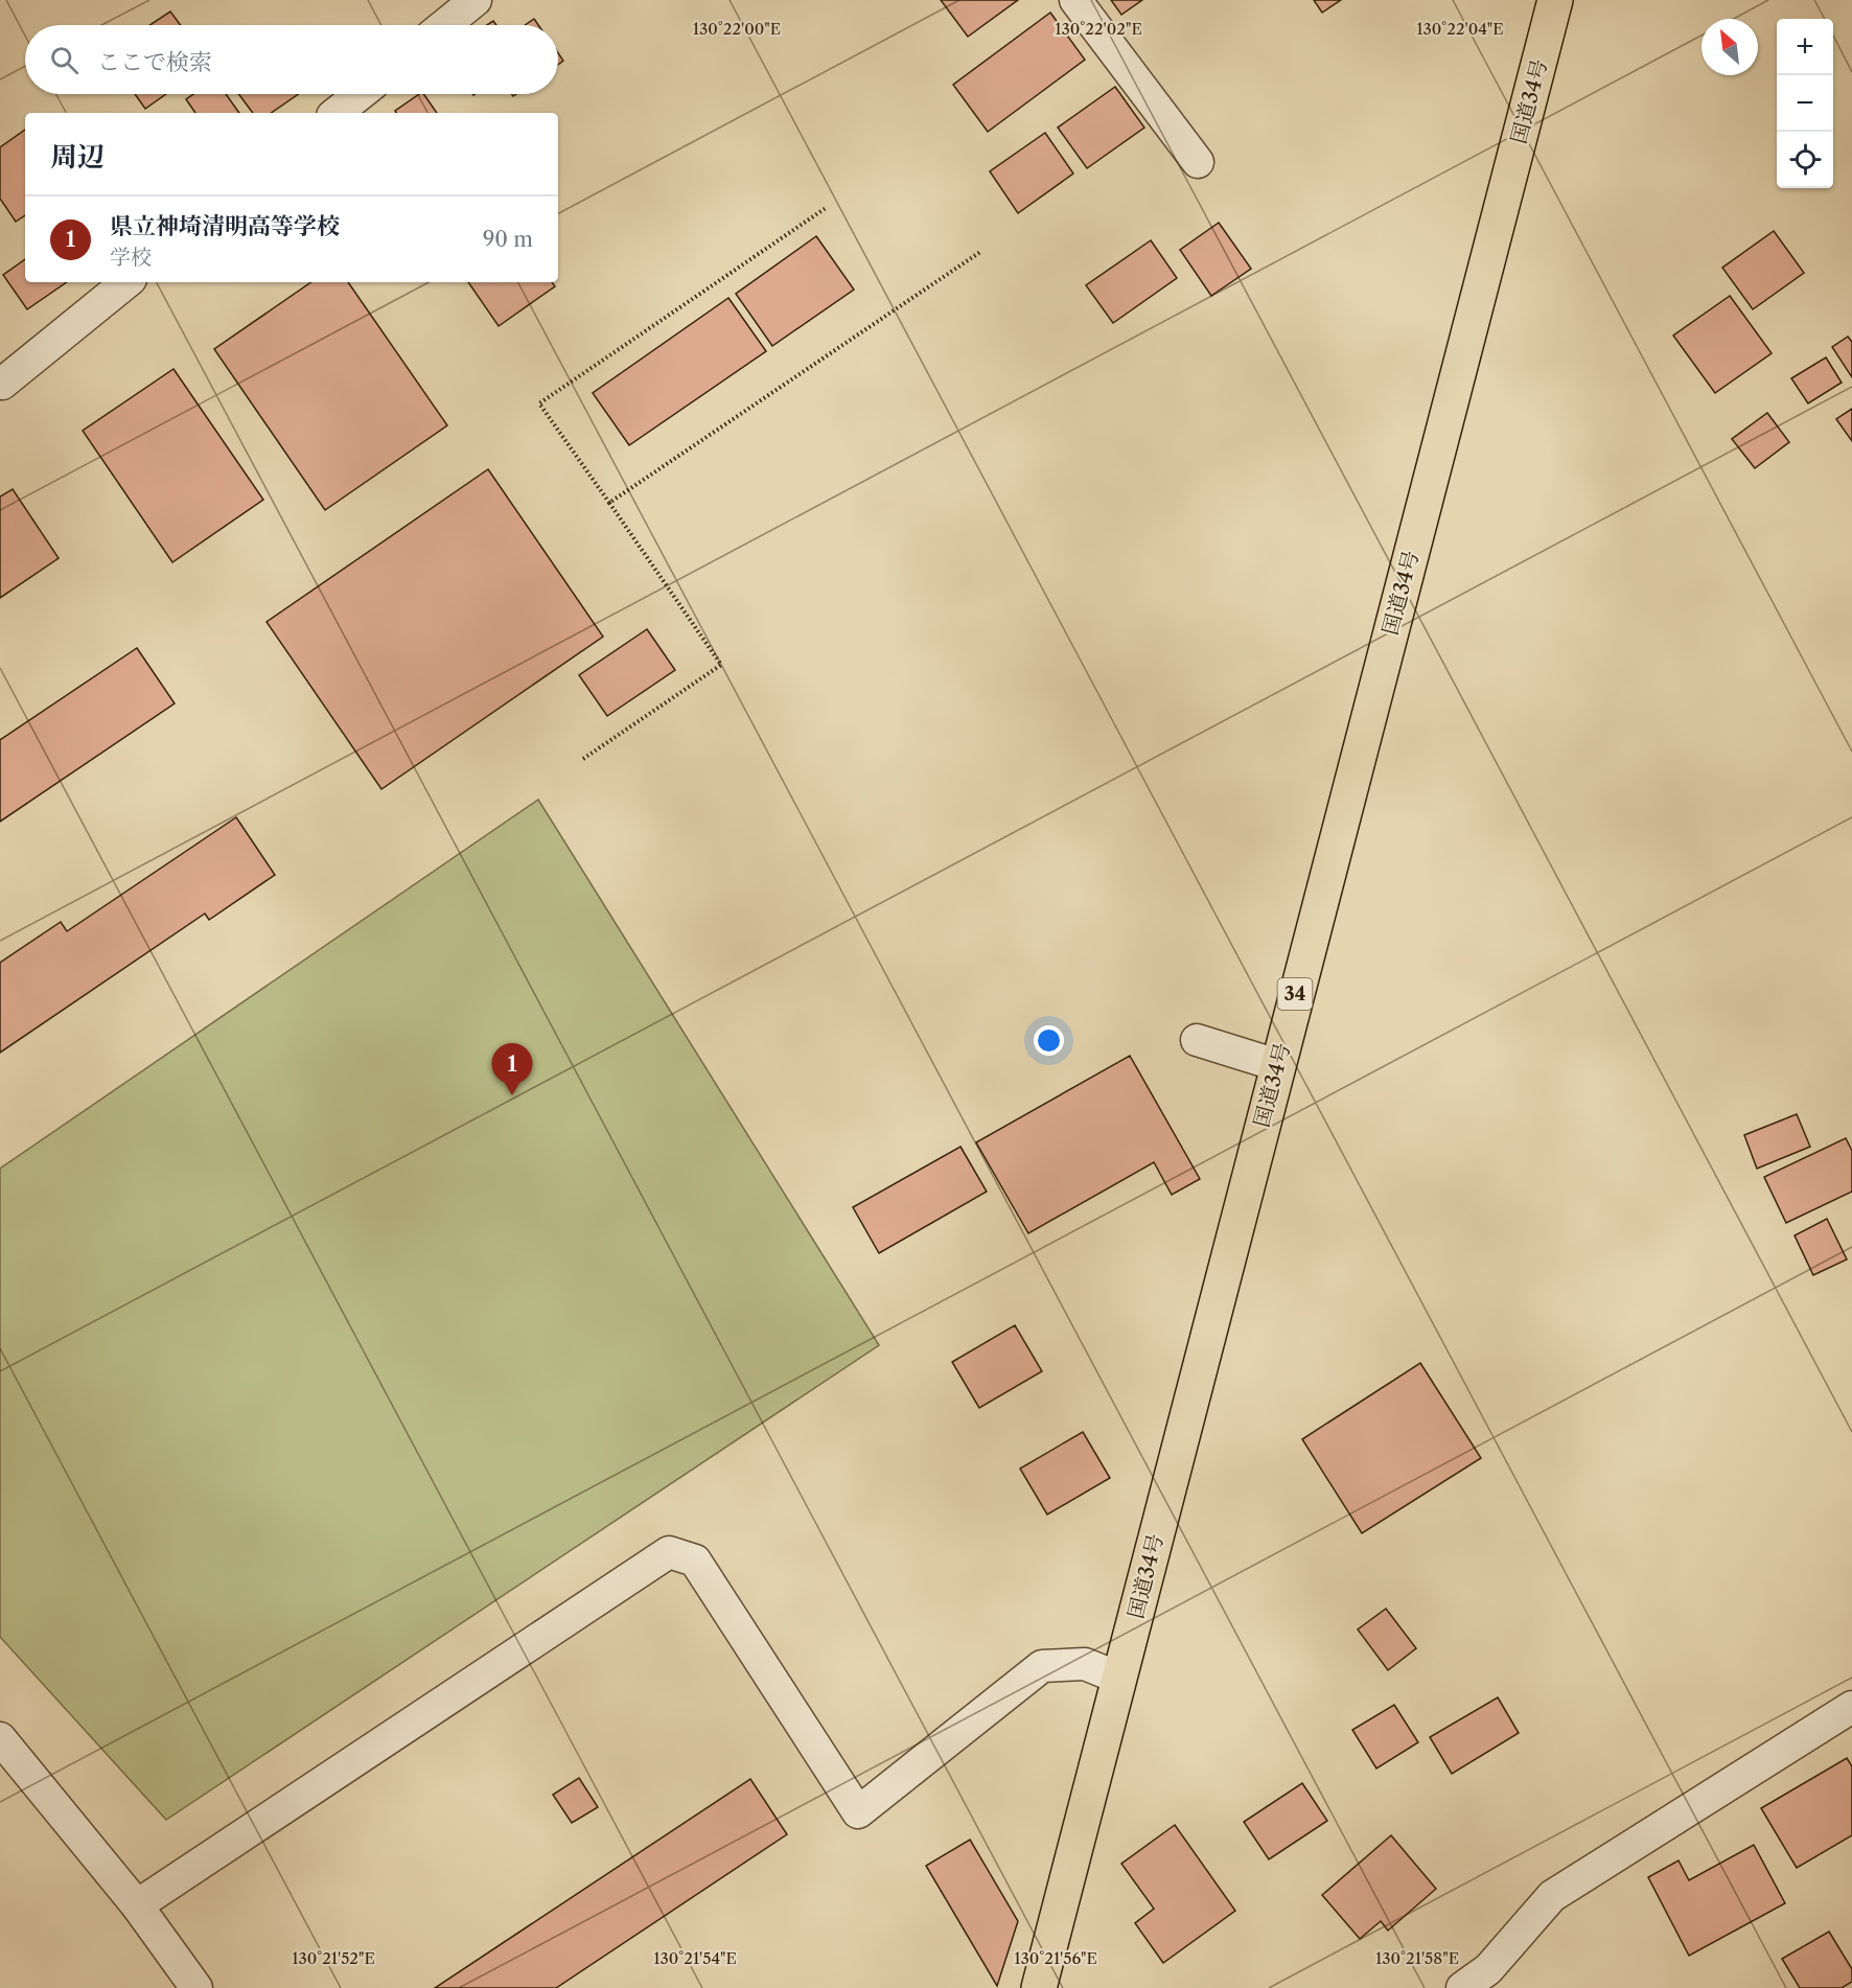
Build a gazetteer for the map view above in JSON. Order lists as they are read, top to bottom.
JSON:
{
  "streets": {
    "highway": ["国道34号", "34"]
  },
  "north": "top left",
  "page": {
    "map_buttons": ["+", "−"],
    "search": "ここで検索",
    "heading": "周辺",
    "list": [
      {
        "mark": "1",
        "name": "県立神埼清明高等学校",
        "note": "学校",
        "value": "90 m"
      }
    ],
    "pins": "1"
  },
  "coordinates": [
    "130°22'00\"E",
    "130°22'02\"E",
    "130°22'04\"E",
    "130°21'52\"E",
    "130°21'54\"E",
    "130°21'56\"E",
    "130°21'58\"E"
  ]
}
